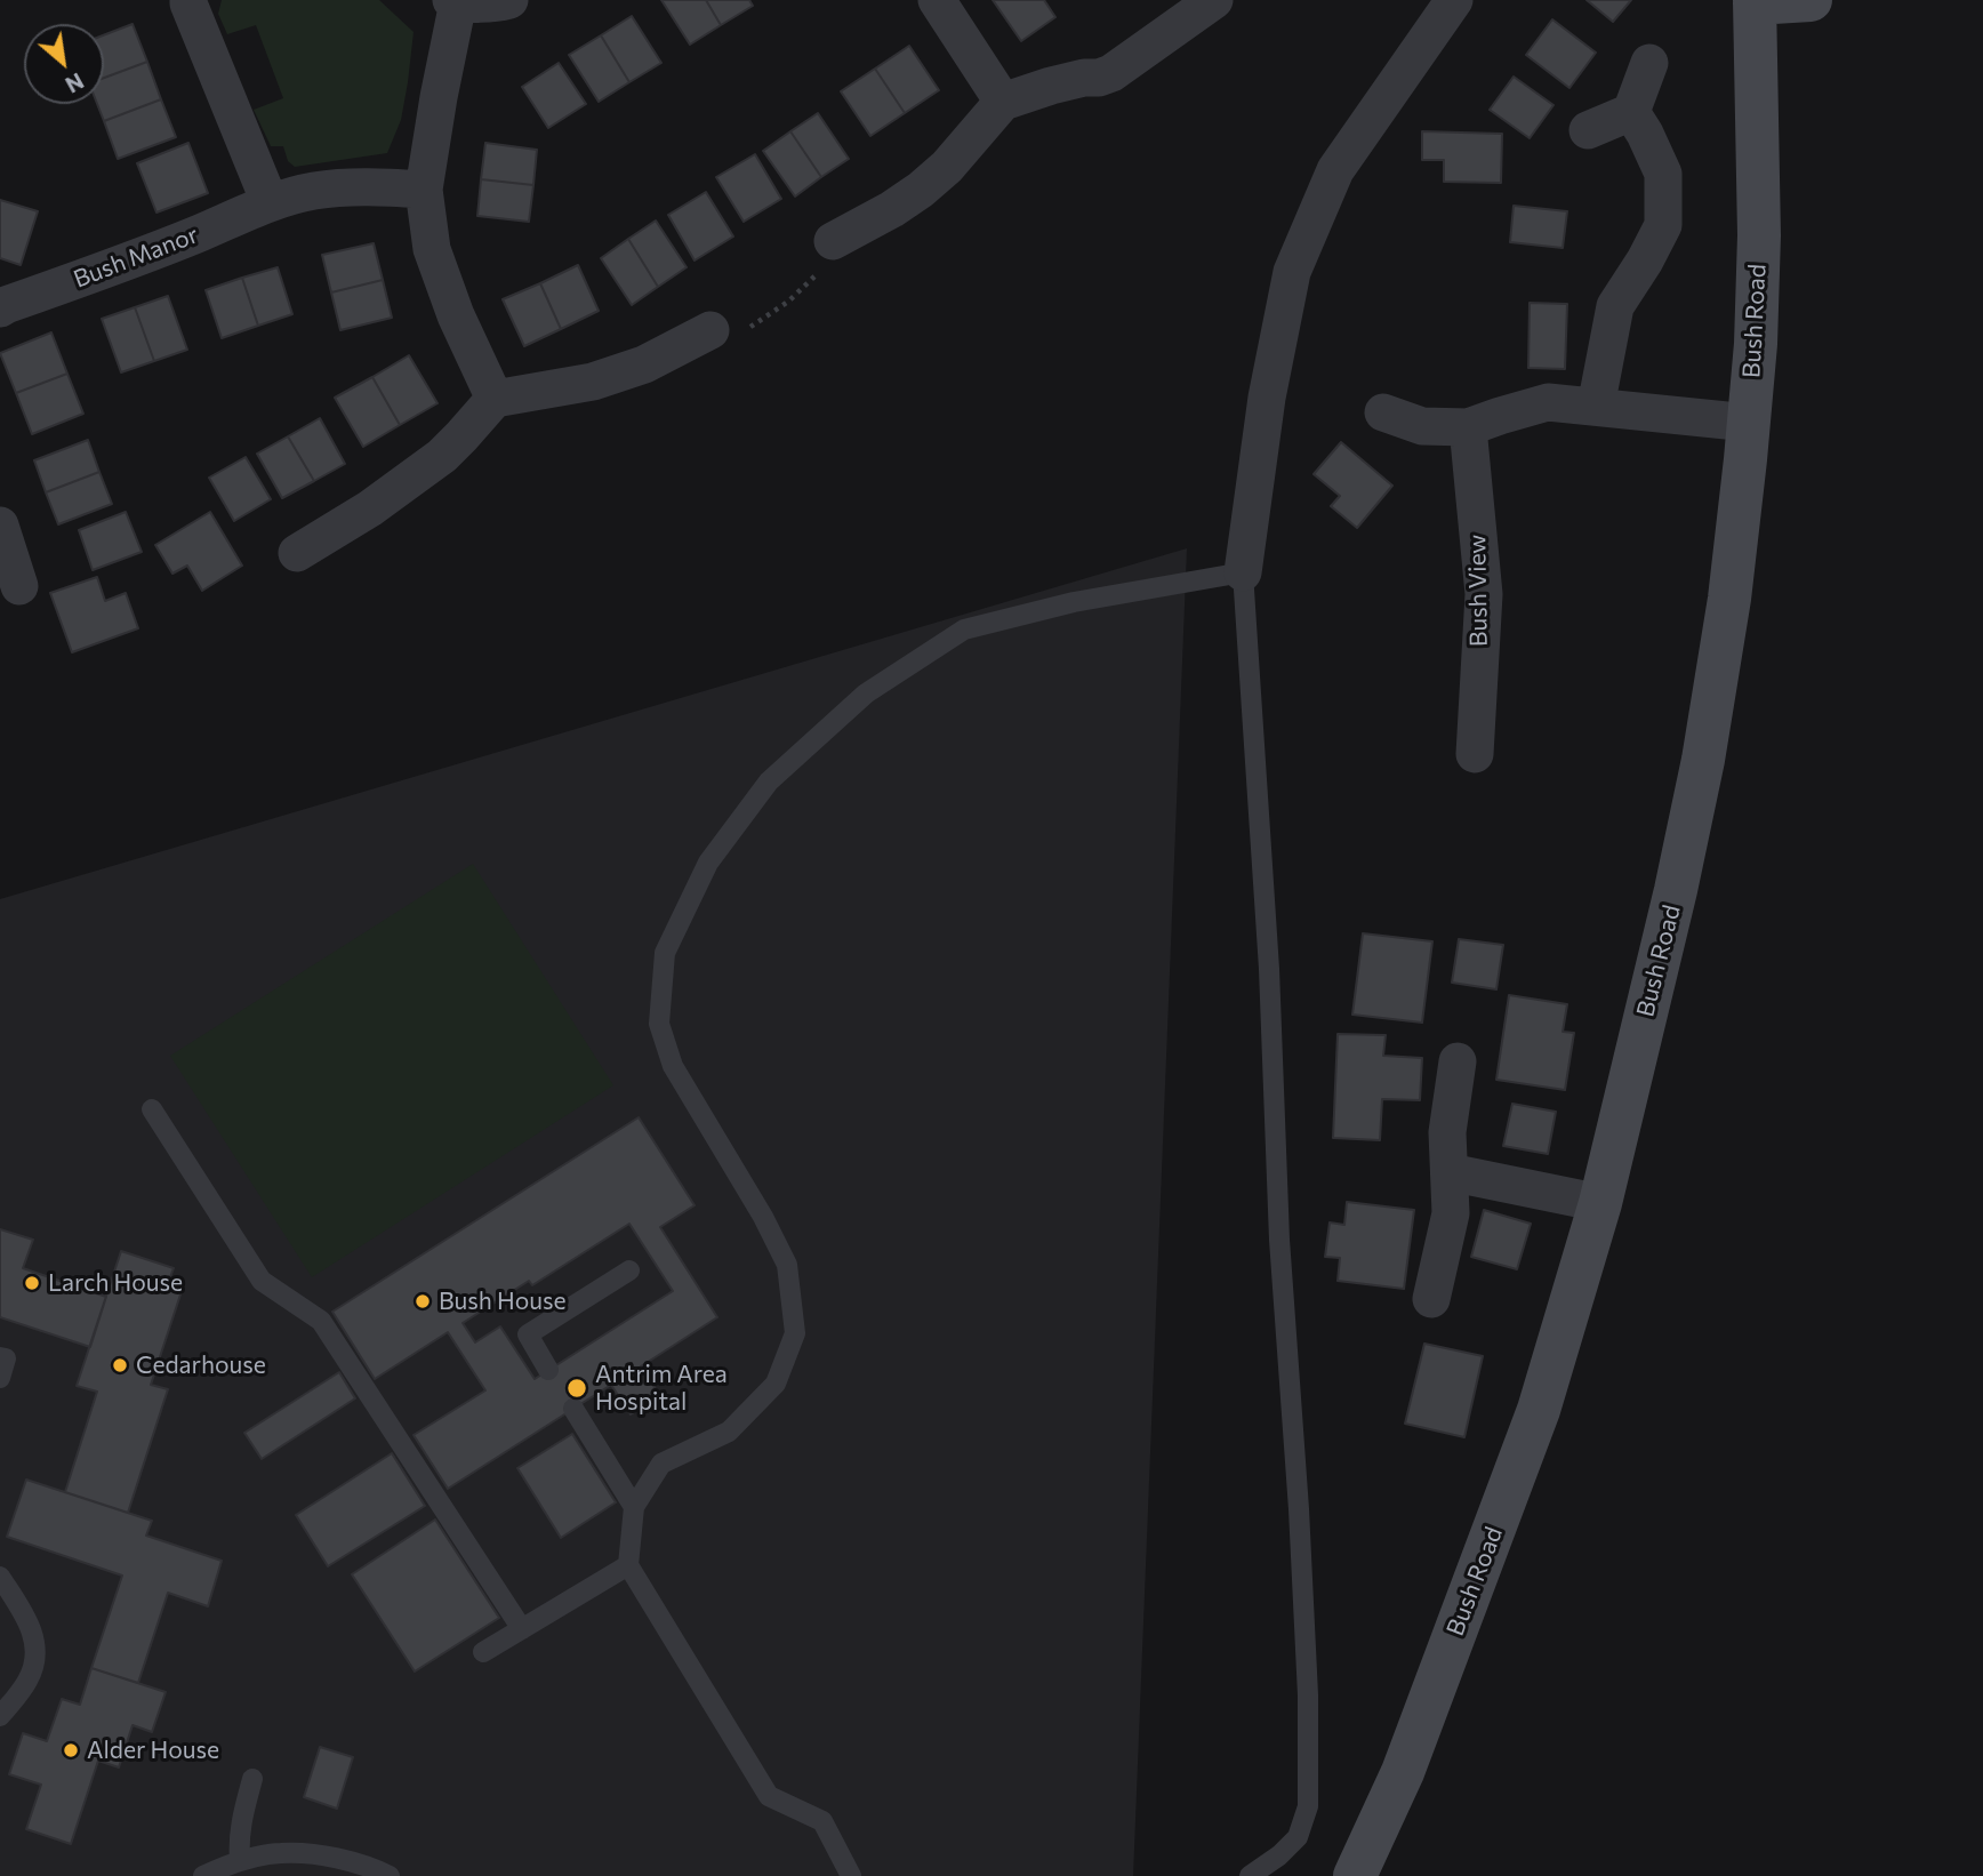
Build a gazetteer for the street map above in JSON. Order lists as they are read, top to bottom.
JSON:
{
  "streets": {
    "main road": ["Bush Road"],
    "street": ["Bush Manor", "Bush View"]
  },
  "places": [
    "Larch House",
    "Bush House",
    "Cedarhouse",
    "Antrim Area Hospital",
    "Alder House"
  ],
  "north": "bottom right"
}
